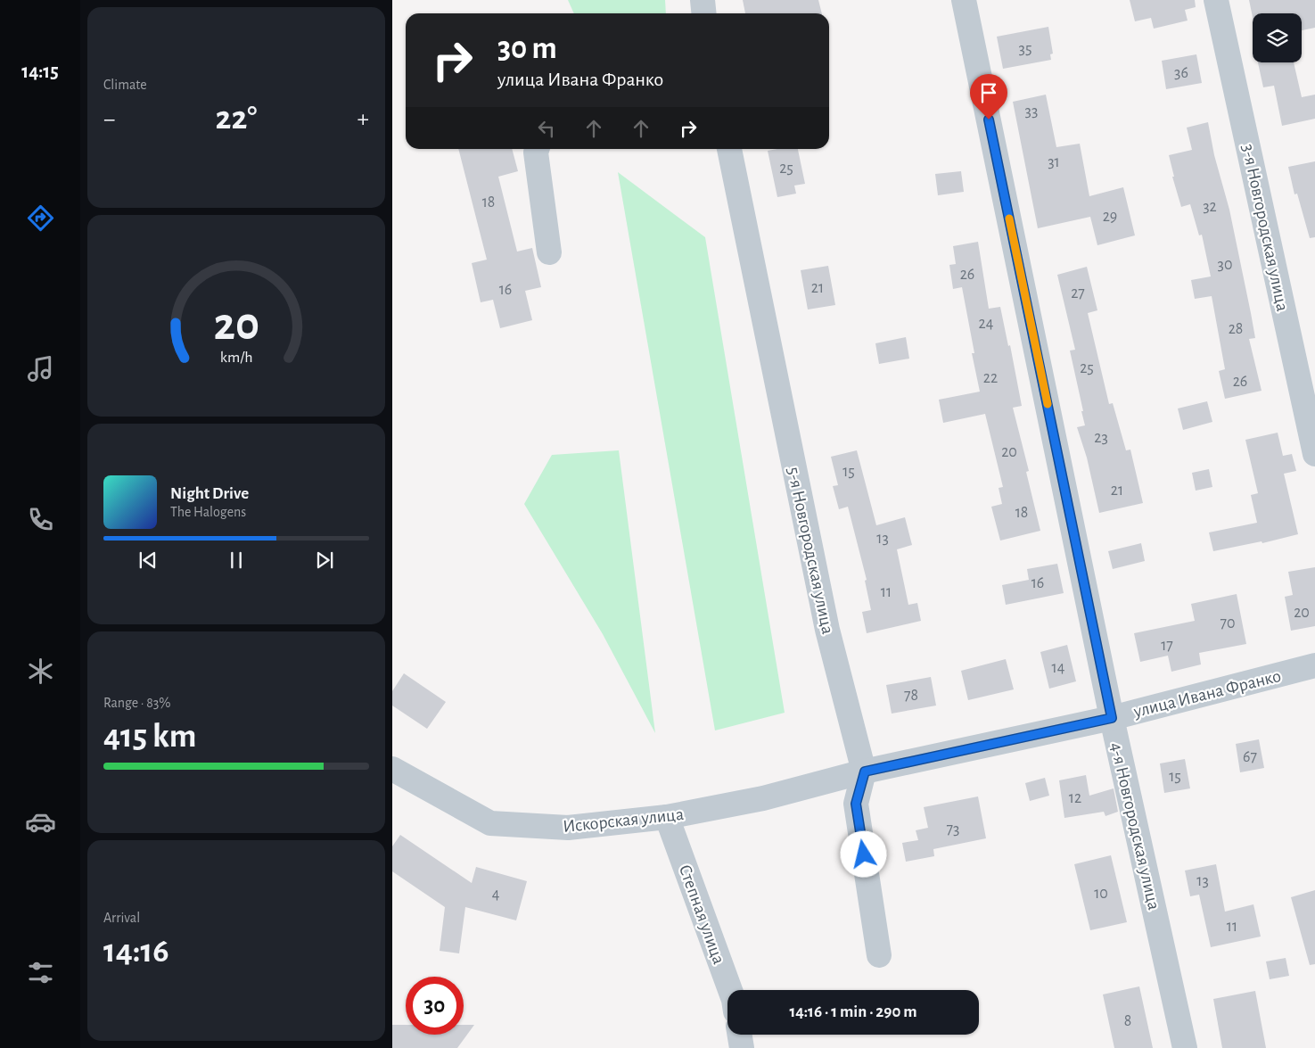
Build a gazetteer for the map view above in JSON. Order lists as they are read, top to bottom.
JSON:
{
  "streets": {
    "street": [
      "3-я Новгородская улица",
      "5-я Новгородская улица",
      "улица Ивана Франко",
      "Искорская улица",
      "4-я Новгородская улица",
      "Степная улица"
    ]
  },
  "crossings": [
    ["5-я Новгородская улица", "улица Ивана Франко"],
    ["5-я Новгородская улица", "Искорская улица"],
    ["улица Ивана Франко", "Искорская улица"],
    ["улица Ивана Франко", "4-я Новгородская улица"],
    ["Искорская улица", "Степная улица"]
  ],
  "house_numbers": [
    "35",
    "36",
    "33",
    "31",
    "25",
    "18",
    "32",
    "29",
    "30",
    "26",
    "21",
    "16",
    "27",
    "24",
    "28",
    "25",
    "22",
    "26",
    "23",
    "20",
    "15",
    "21",
    "18",
    "13",
    "16",
    "11",
    "20",
    "70",
    "17",
    "14",
    "78",
    "67",
    "15",
    "12",
    "73",
    "13",
    "10",
    "4",
    "11",
    "8"
  ],
  "page": {
    "tabs": "14:15",
    "tile": [
      "Climate",
      ["Range · 83%", "415 km"],
      ["Arrival", "14:16"]
    ],
    "turn": ["30 m", "улица Ивана Франко"],
    "heat": ["−", "22°", "+"],
    "song": ["Night Drive", "The Halogens"],
    "limit": "30",
    "trip": "14:16 · 1 min · 290 m",
    "gauge": ["20", "km/h"]
  }
}
